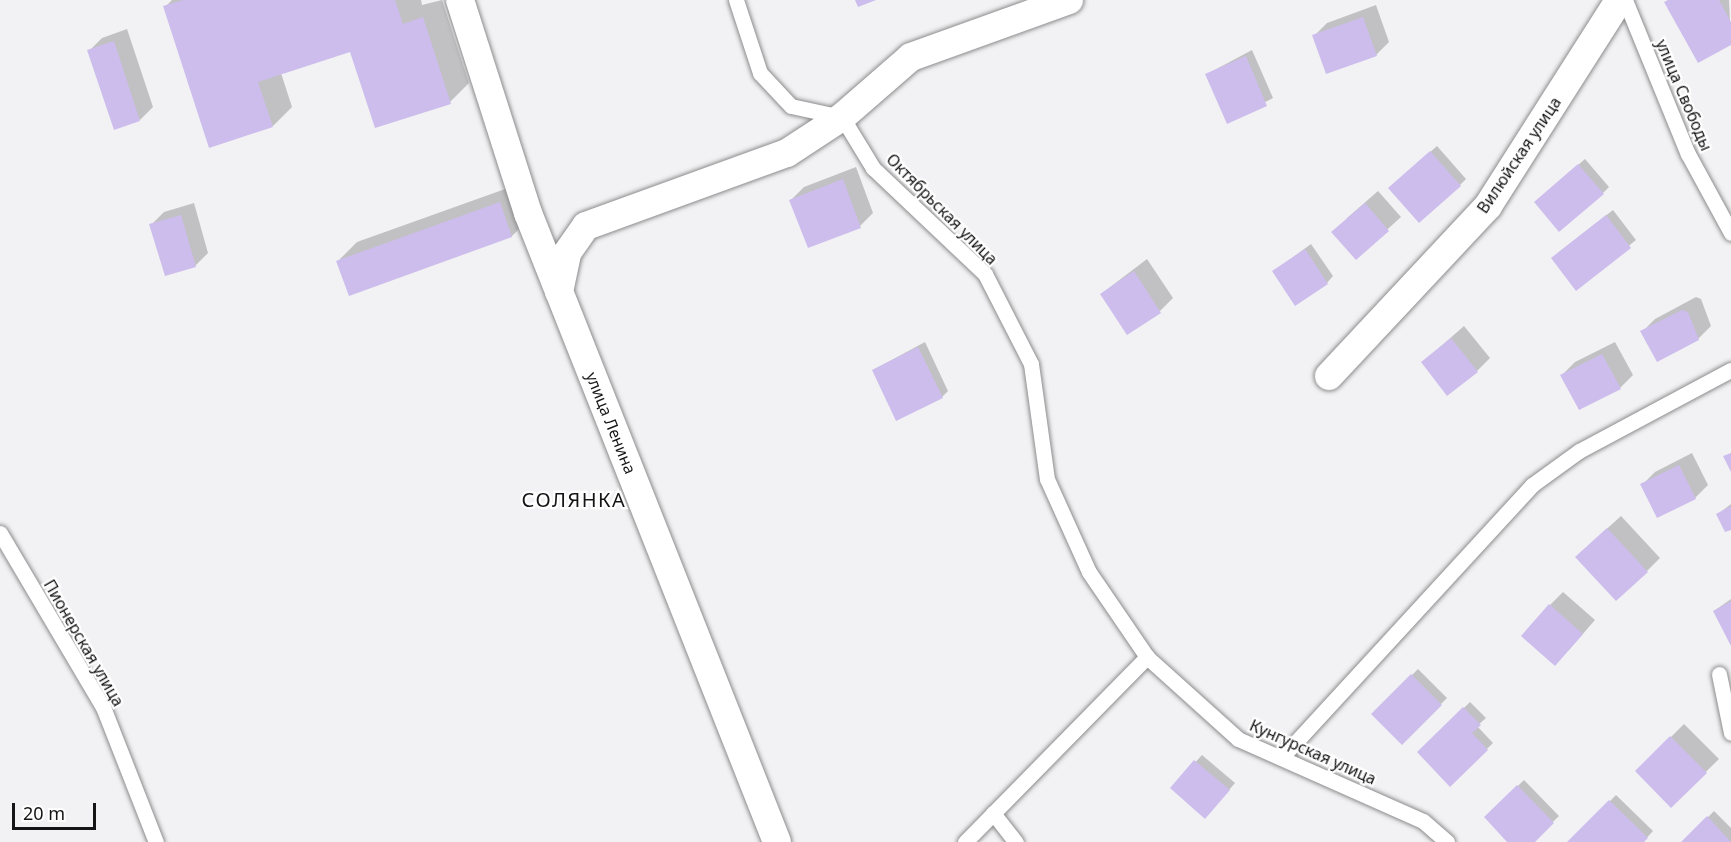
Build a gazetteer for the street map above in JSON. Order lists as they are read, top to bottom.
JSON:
{
  "streets": {
    "street": ["Вилюйская улица", "улица Ленина"],
    "lane": [
      "улица Свободы",
      "Октябрьская улица",
      "Пионерская улица",
      "Кунгурская улица"
    ]
  },
  "crossings": [
    ["Октябрьская улица", "Кунгурская улица"]
  ],
  "districts": ["СОЛЯНКА"],
  "scale_bar": "20 m"
}
